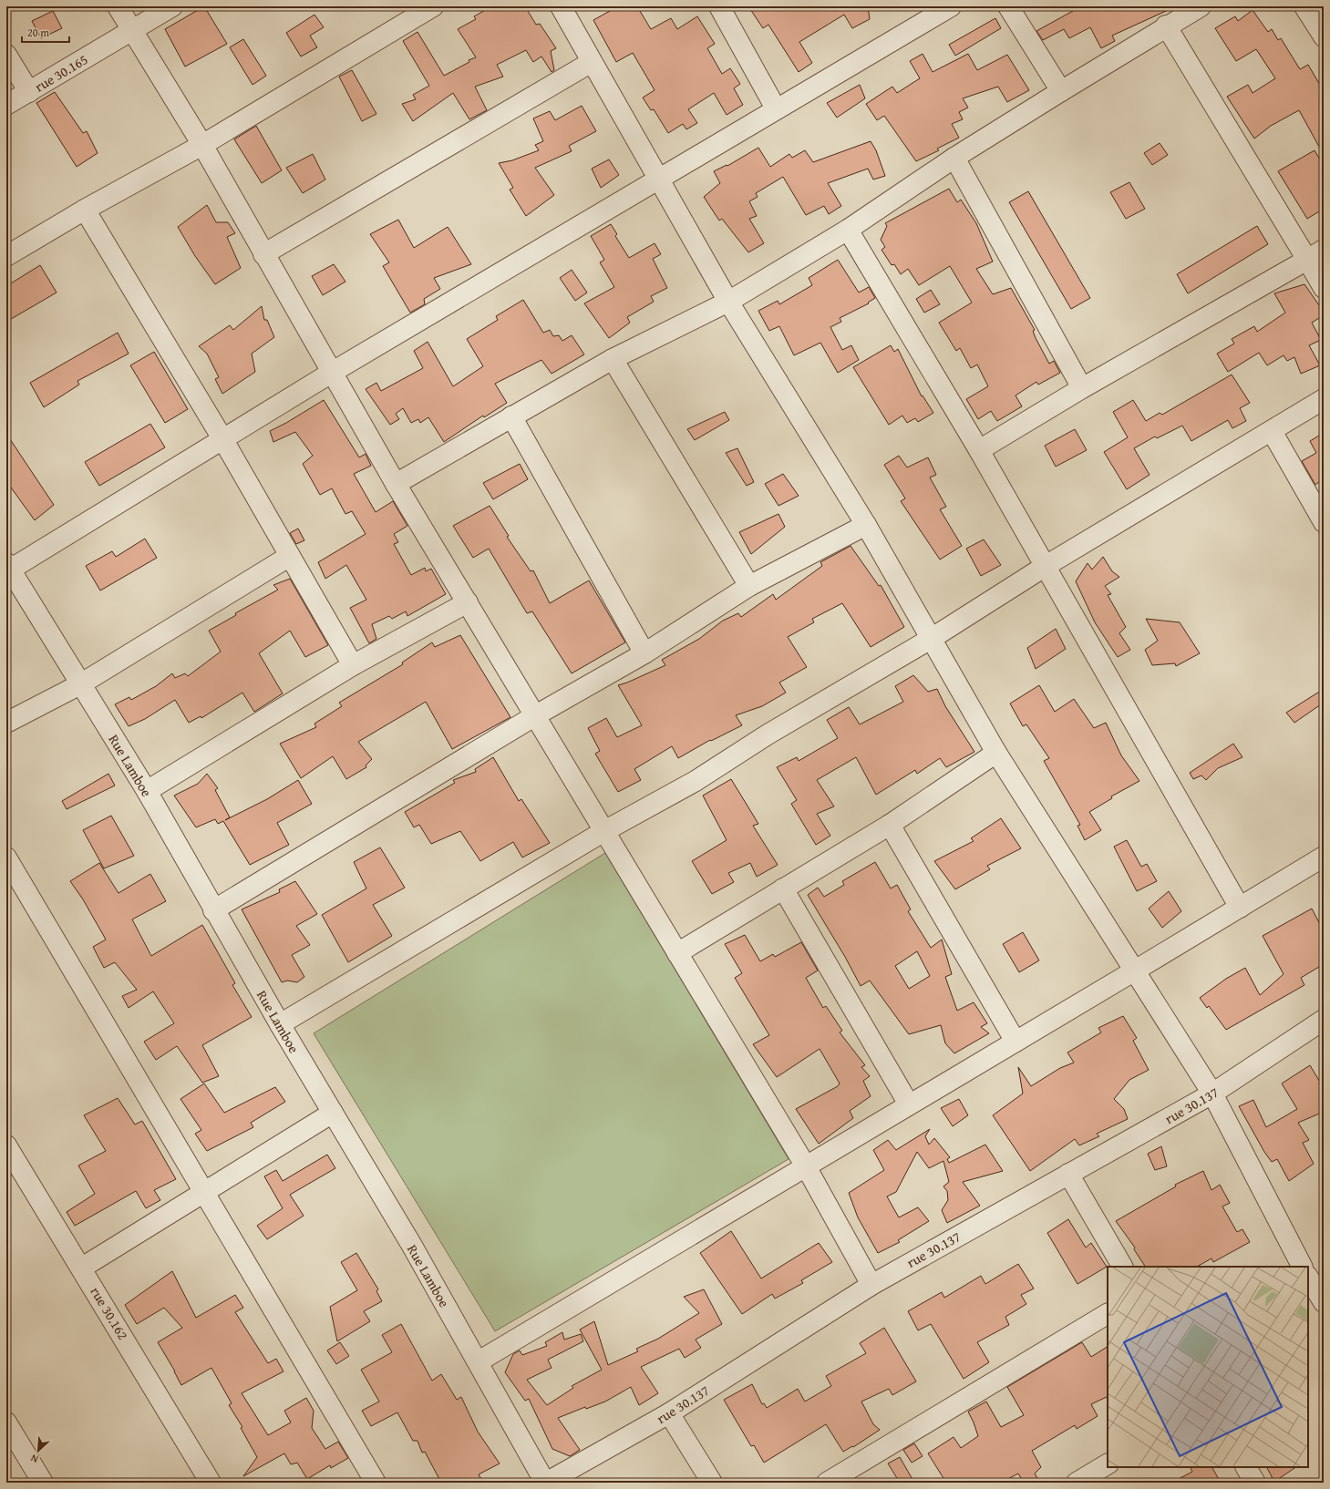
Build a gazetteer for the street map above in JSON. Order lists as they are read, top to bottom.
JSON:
{
  "streets": {
    "street": [
      "rue 30.165",
      "Rue Lamboe",
      "rue 30.137",
      "rue 30.162"
    ]
  },
  "crossings": [
    ["Rue Lamboe", "rue 30.137"]
  ],
  "scale_bar": "20 m",
  "north": "bottom left"
}
